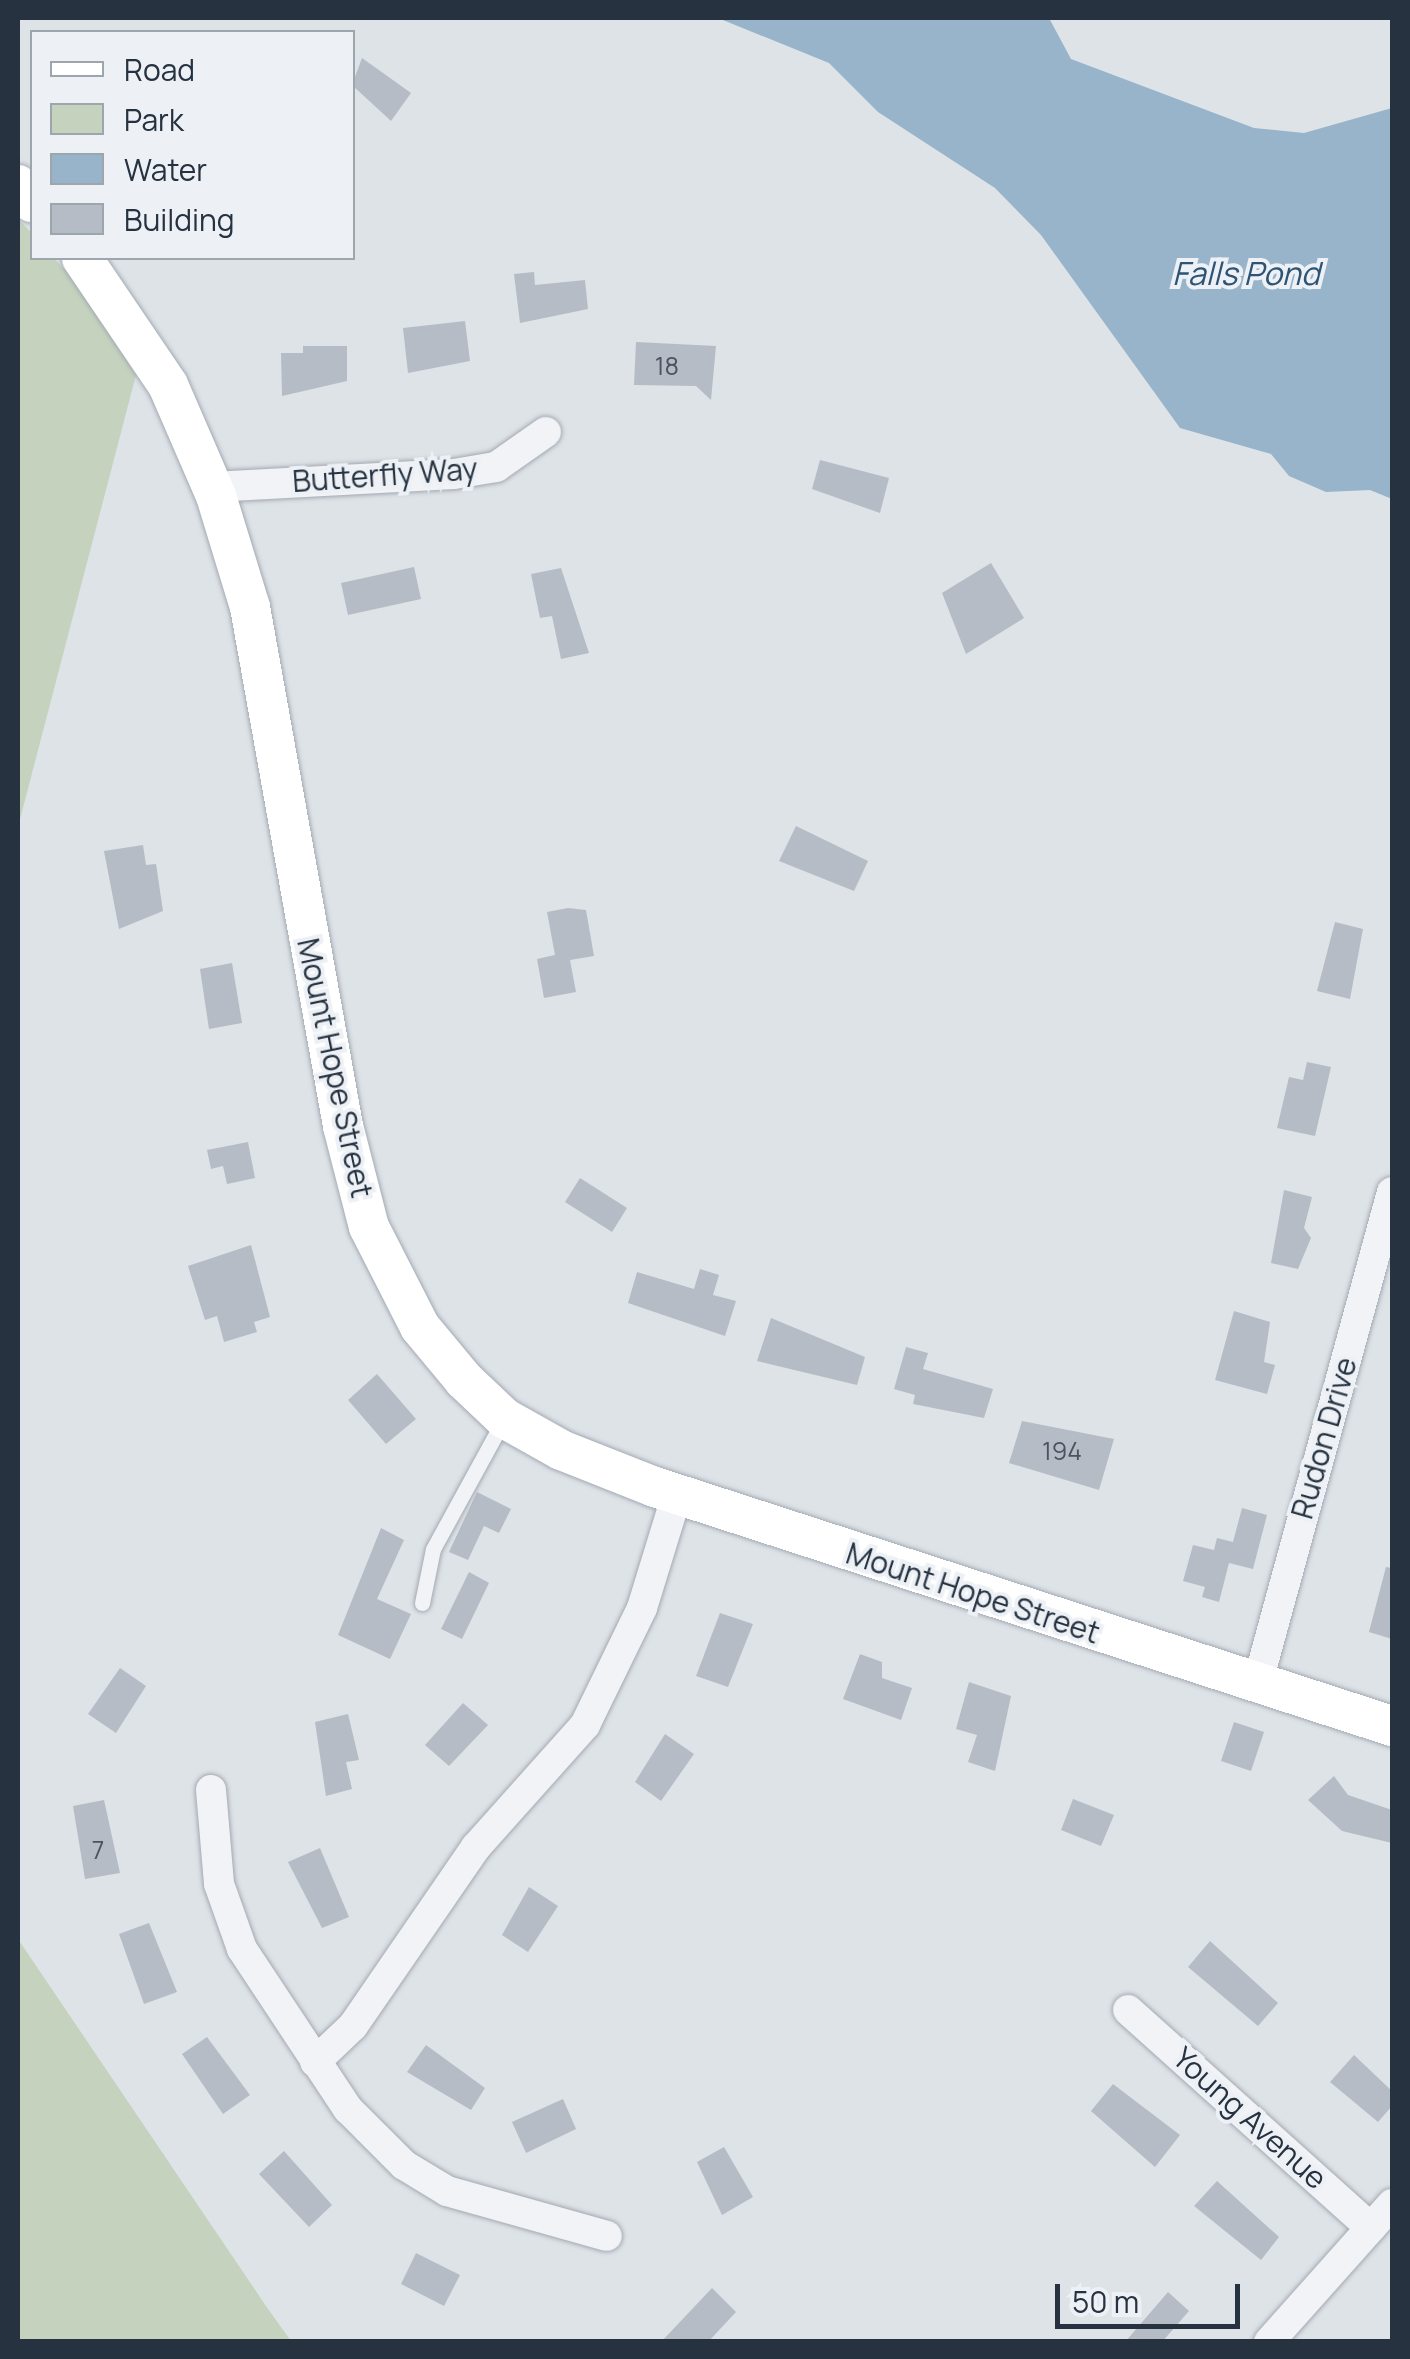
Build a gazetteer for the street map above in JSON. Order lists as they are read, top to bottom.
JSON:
{
  "streets": {
    "street": [
      "Butterfly Way",
      "Mount Hope Street",
      "Rudon Drive",
      "Young Avenue"
    ]
  },
  "crossings": [
    ["Butterfly Way", "Mount Hope Street"],
    ["Mount Hope Street", "Rudon Drive"]
  ],
  "water": ["Falls Pond"],
  "house_numbers": ["18", "194", "7"],
  "legend": [
    "Road",
    "Park",
    "Water",
    "Building"
  ],
  "scale_bar": "50 m"
}
